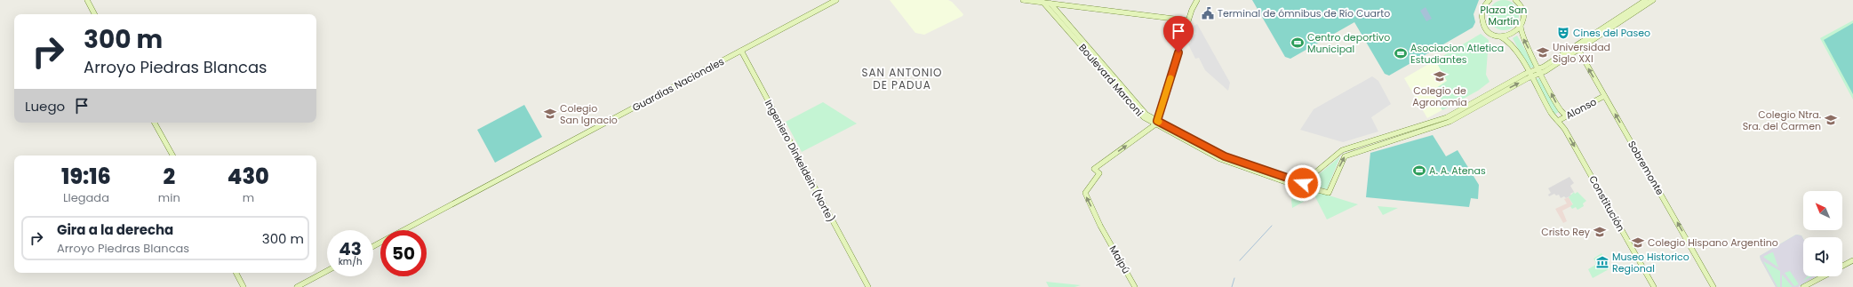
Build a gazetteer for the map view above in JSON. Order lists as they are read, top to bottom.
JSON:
{
  "streets": {
    "main road": [
      "Boulevard Marconi",
      "Guardias Nacionales",
      "Alonso",
      "Ingeniero Dinkeldein (Norte)",
      "Sobremonte",
      "Constitución",
      "Maipú"
    ]
  },
  "crossings": [
    ["Boulevard Marconi", "Constitución"],
    ["Boulevard Marconi", "Maipú"],
    ["Guardias Nacionales", "Ingeniero Dinkeldein (Norte)"],
    ["Alonso", "Sobremonte"],
    ["Alonso", "Constitución"]
  ],
  "one_way": ["Sobremonte", "Constitución"],
  "districts": ["SAN ANTONIO DE PADUA"],
  "parks": ["Plaza San Martín"],
  "places": {
    "public building": ["Terminal de ómnibus de Río Cuarto"],
    "theatre": ["Cines del Paseo"],
    "sports": ["Centro deportivo Municipal", "Asociacion Atletica Estudiantes", "A. A. Atenas"],
    "school or university": [
      "Universidad Siglo XXI",
      "Colegio de Agronomía",
      "Colegio San Ignacio",
      "Colegio Ntra. Sra. del Carmen",
      "Cristo Rey",
      "Colegio Hispano Argentino"
    ],
    "museum": ["Museo Historico Regional"]
  },
  "north": "top left",
  "page": {
    "turn": ["300 m", "Arroyo Piedras Blancas"],
    "then": "Luego",
    "eta": [
      "19:16",
      "Llegada",
      "2",
      "min",
      "430",
      "m"
    ],
    "list": [
      {
        "name": "Gira a la derecha",
        "note": "Arroyo Piedras Blancas",
        "value": "300 m"
      }
    ],
    "speed": "43 km/h",
    "limit": "50"
  }
}
